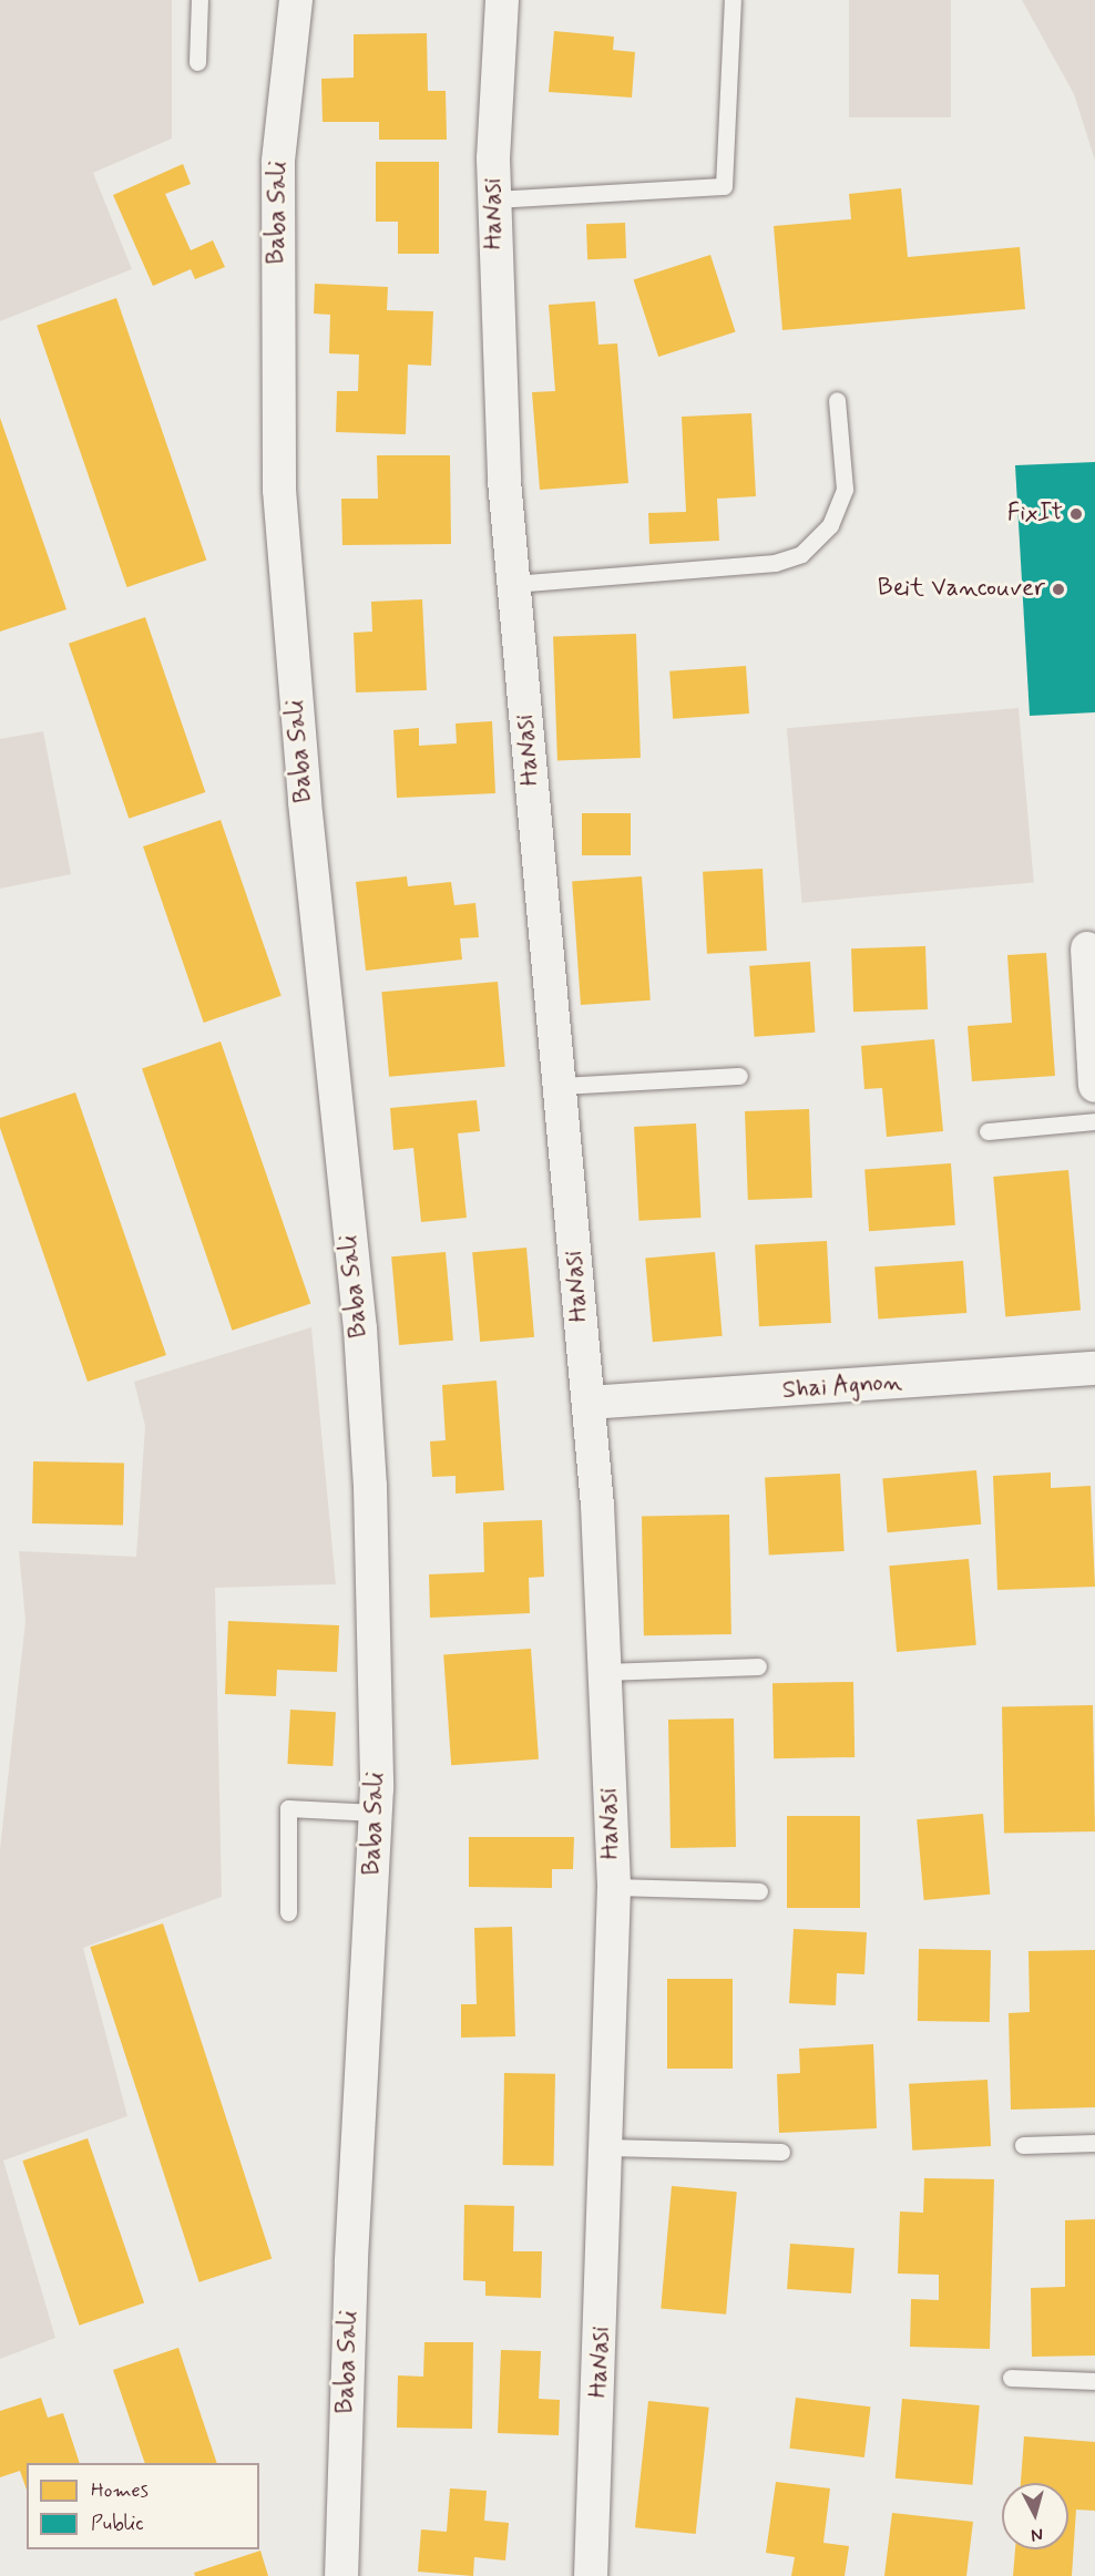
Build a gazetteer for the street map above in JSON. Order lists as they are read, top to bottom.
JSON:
{
  "streets": {
    "street": ["Baba Sali", "HaNasi", "Shai Agnon"]
  },
  "crossings": [
    ["HaNasi", "Shai Agnon"]
  ],
  "places": ["FixIt", "Beit Vancouver"],
  "legend": ["Homes", "Public"],
  "north": "bottom"
}
